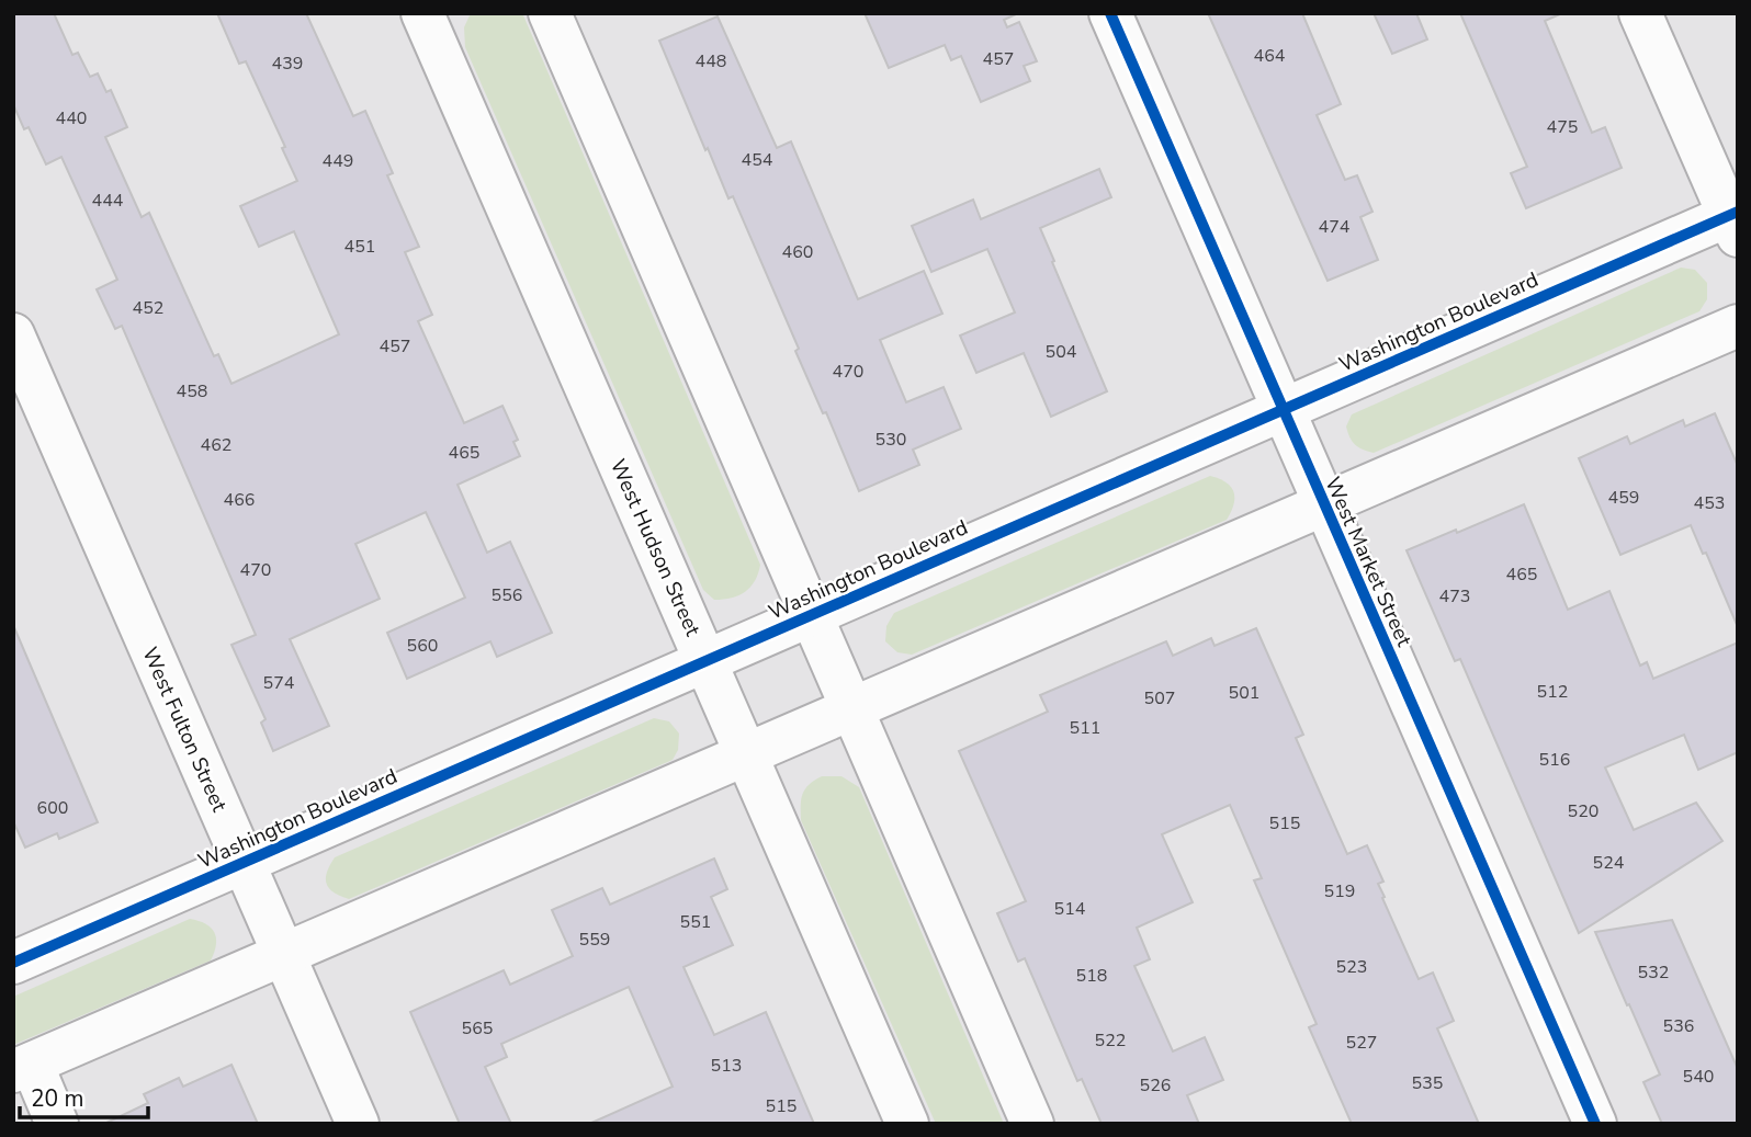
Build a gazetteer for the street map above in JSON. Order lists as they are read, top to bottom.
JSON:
{
  "streets": {
    "street": [
      "Washington Boulevard",
      "West Hudson Street",
      "West Market Street",
      "West Fulton Street"
    ]
  },
  "crossings": [
    ["Washington Boulevard", "West Hudson Street"],
    ["Washington Boulevard", "West Market Street"],
    ["Washington Boulevard", "West Fulton Street"]
  ],
  "house_numbers": [
    "464",
    "457",
    "448",
    "439",
    "440",
    "475",
    "454",
    "449",
    "444",
    "474",
    "451",
    "460",
    "452",
    "457",
    "504",
    "470",
    "458",
    "530",
    "462",
    "465",
    "459",
    "466",
    "453",
    "470",
    "465",
    "556",
    "473",
    "560",
    "574",
    "512",
    "501",
    "507",
    "511",
    "516",
    "600",
    "520",
    "515",
    "524",
    "519",
    "514",
    "551",
    "559",
    "523",
    "532",
    "518",
    "536",
    "565",
    "522",
    "527",
    "513",
    "540",
    "535",
    "526",
    "515"
  ],
  "scale_bar": "20 m"
}
